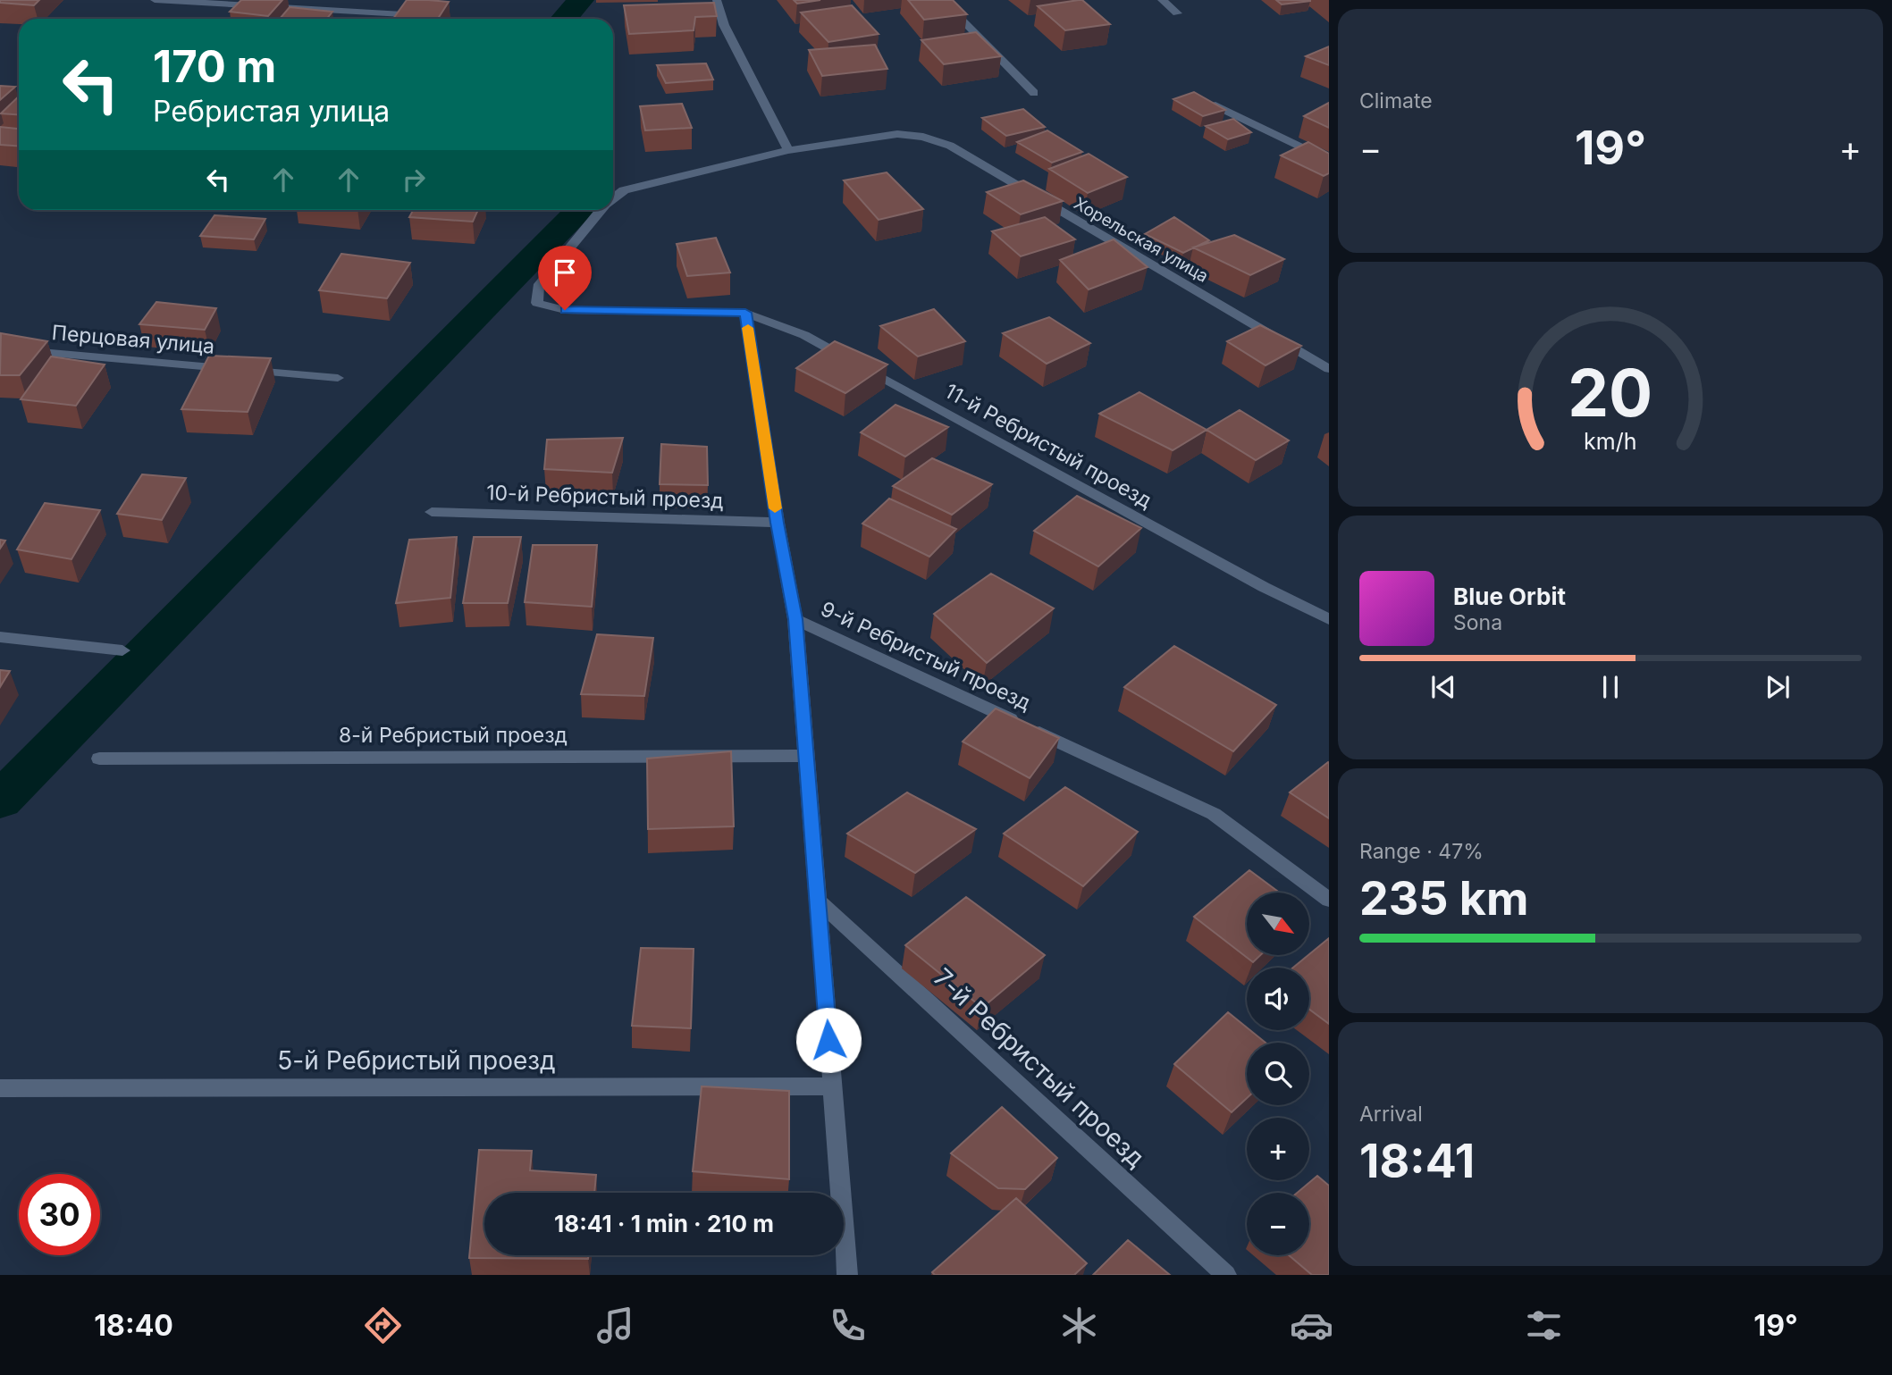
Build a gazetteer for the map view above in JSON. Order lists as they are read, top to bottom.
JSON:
{
  "streets": {
    "street": [
      "Хорельская улица",
      "Перцовая улица",
      "11-й Ребристый проезд",
      "10-й Ребристый проезд",
      "9-й Ребристый проезд",
      "8-й Ребристый проезд",
      "5-й Ребристый проезд",
      "7-й Ребристый проезд"
    ]
  },
  "crossings": [
    ["Хорельская улица", "11-й Ребристый проезд"]
  ],
  "north": "bottom right",
  "page": {
    "tile": [
      "Climate",
      ["Range · 47%", "235 km"],
      ["Arrival", "18:41"]
    ],
    "turn": ["170 m", "Ребристая улица"],
    "heat": ["−", "19°", "+"],
    "song": ["Blue Orbit", "Sona"],
    "map_buttons": ["+", "−"],
    "limit": "30",
    "trip": "18:41 · 1 min · 210 m",
    "tabs": ["18:40", "19°"],
    "gauge": ["20", "km/h"]
  }
}
